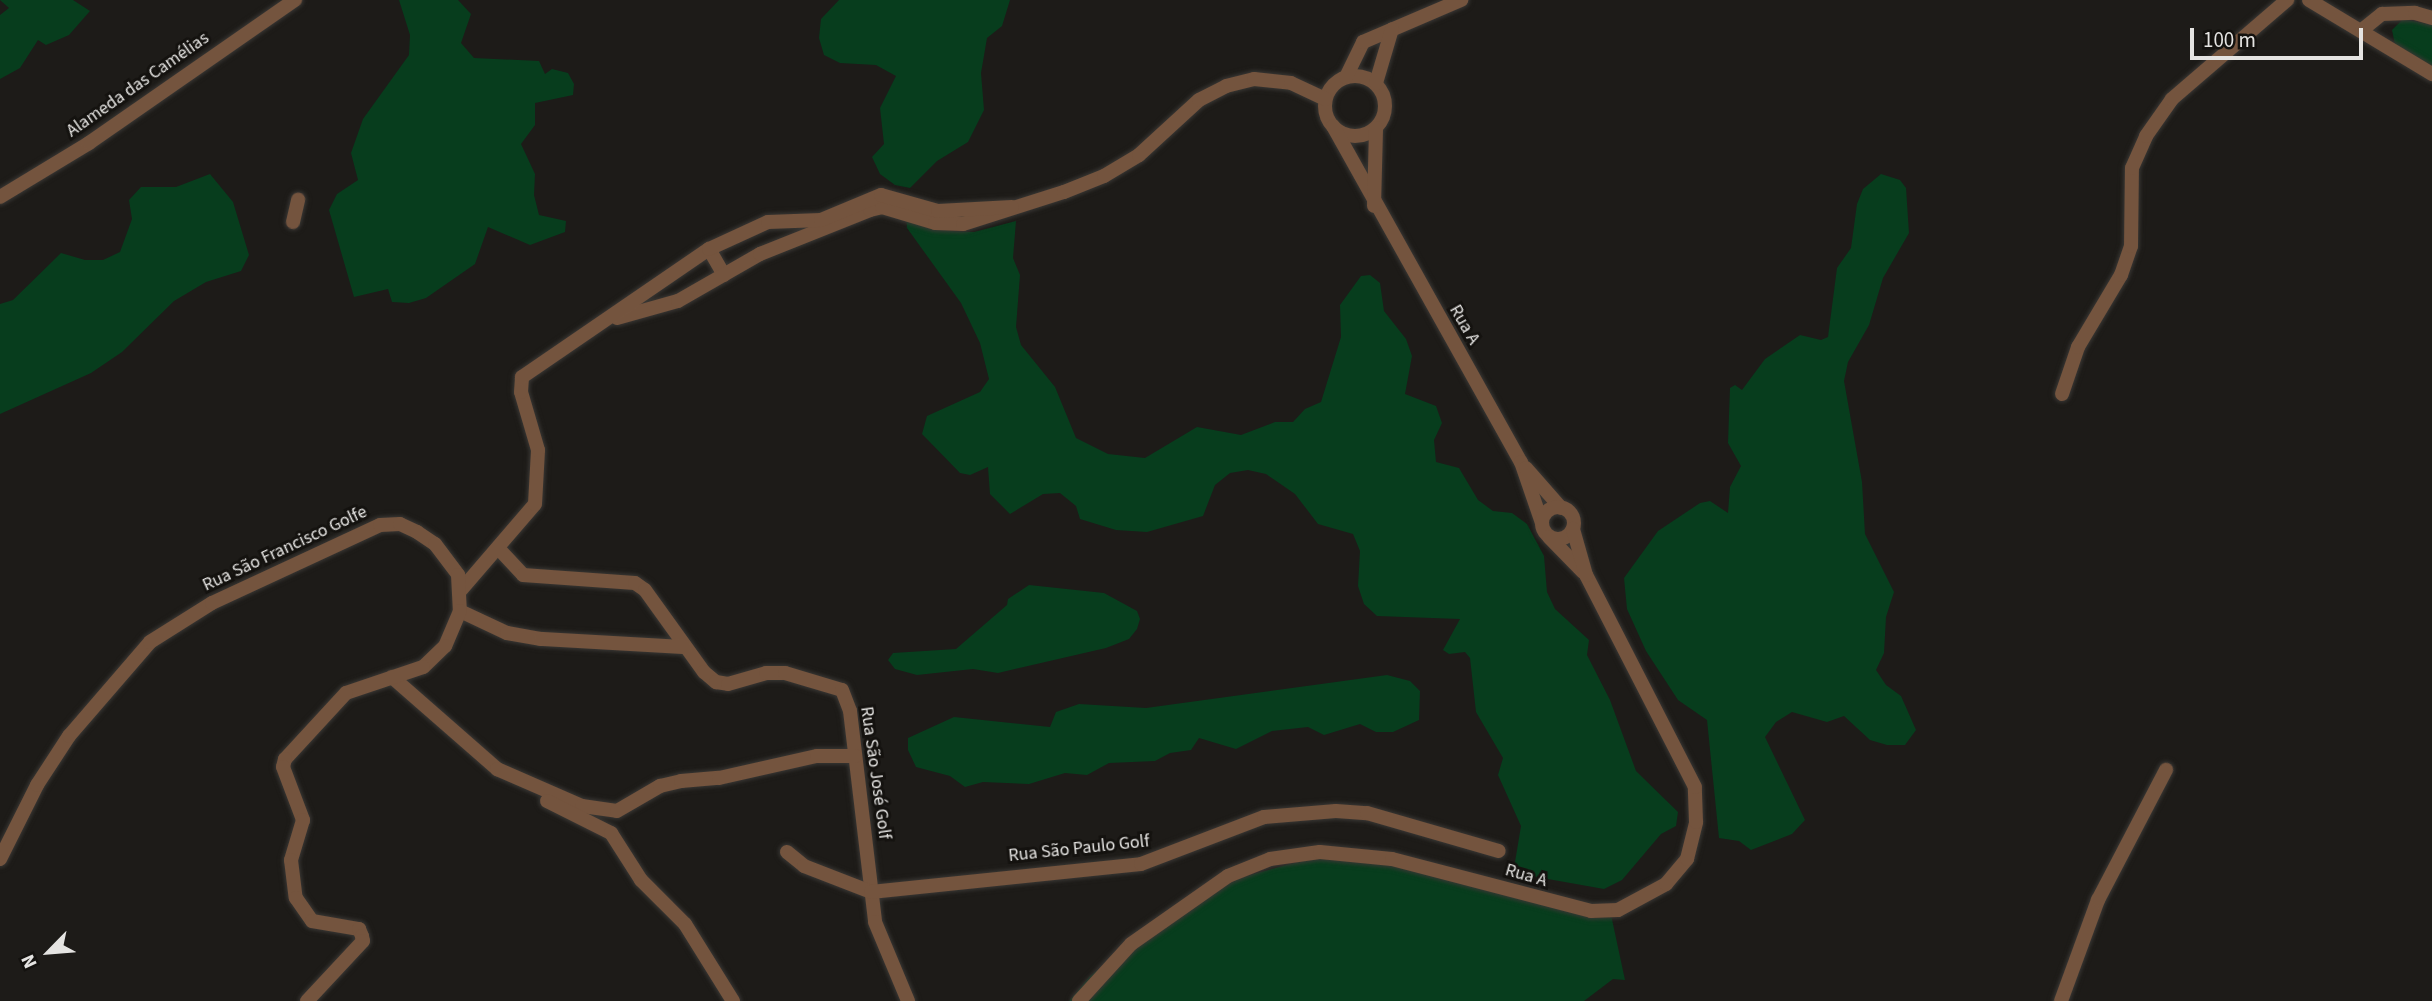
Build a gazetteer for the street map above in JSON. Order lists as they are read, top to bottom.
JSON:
{
  "streets": {
    "street": [
      "Alameda das Camélias",
      "Rua A",
      "Rua São Francisco Golfe",
      "Rua São José Golf",
      "Rua São Paulo Golf"
    ]
  },
  "crossings": [
    ["Rua São José Golf", "Rua São Paulo Golf"]
  ],
  "scale_bar": "100 m",
  "north": "bottom left"
}
